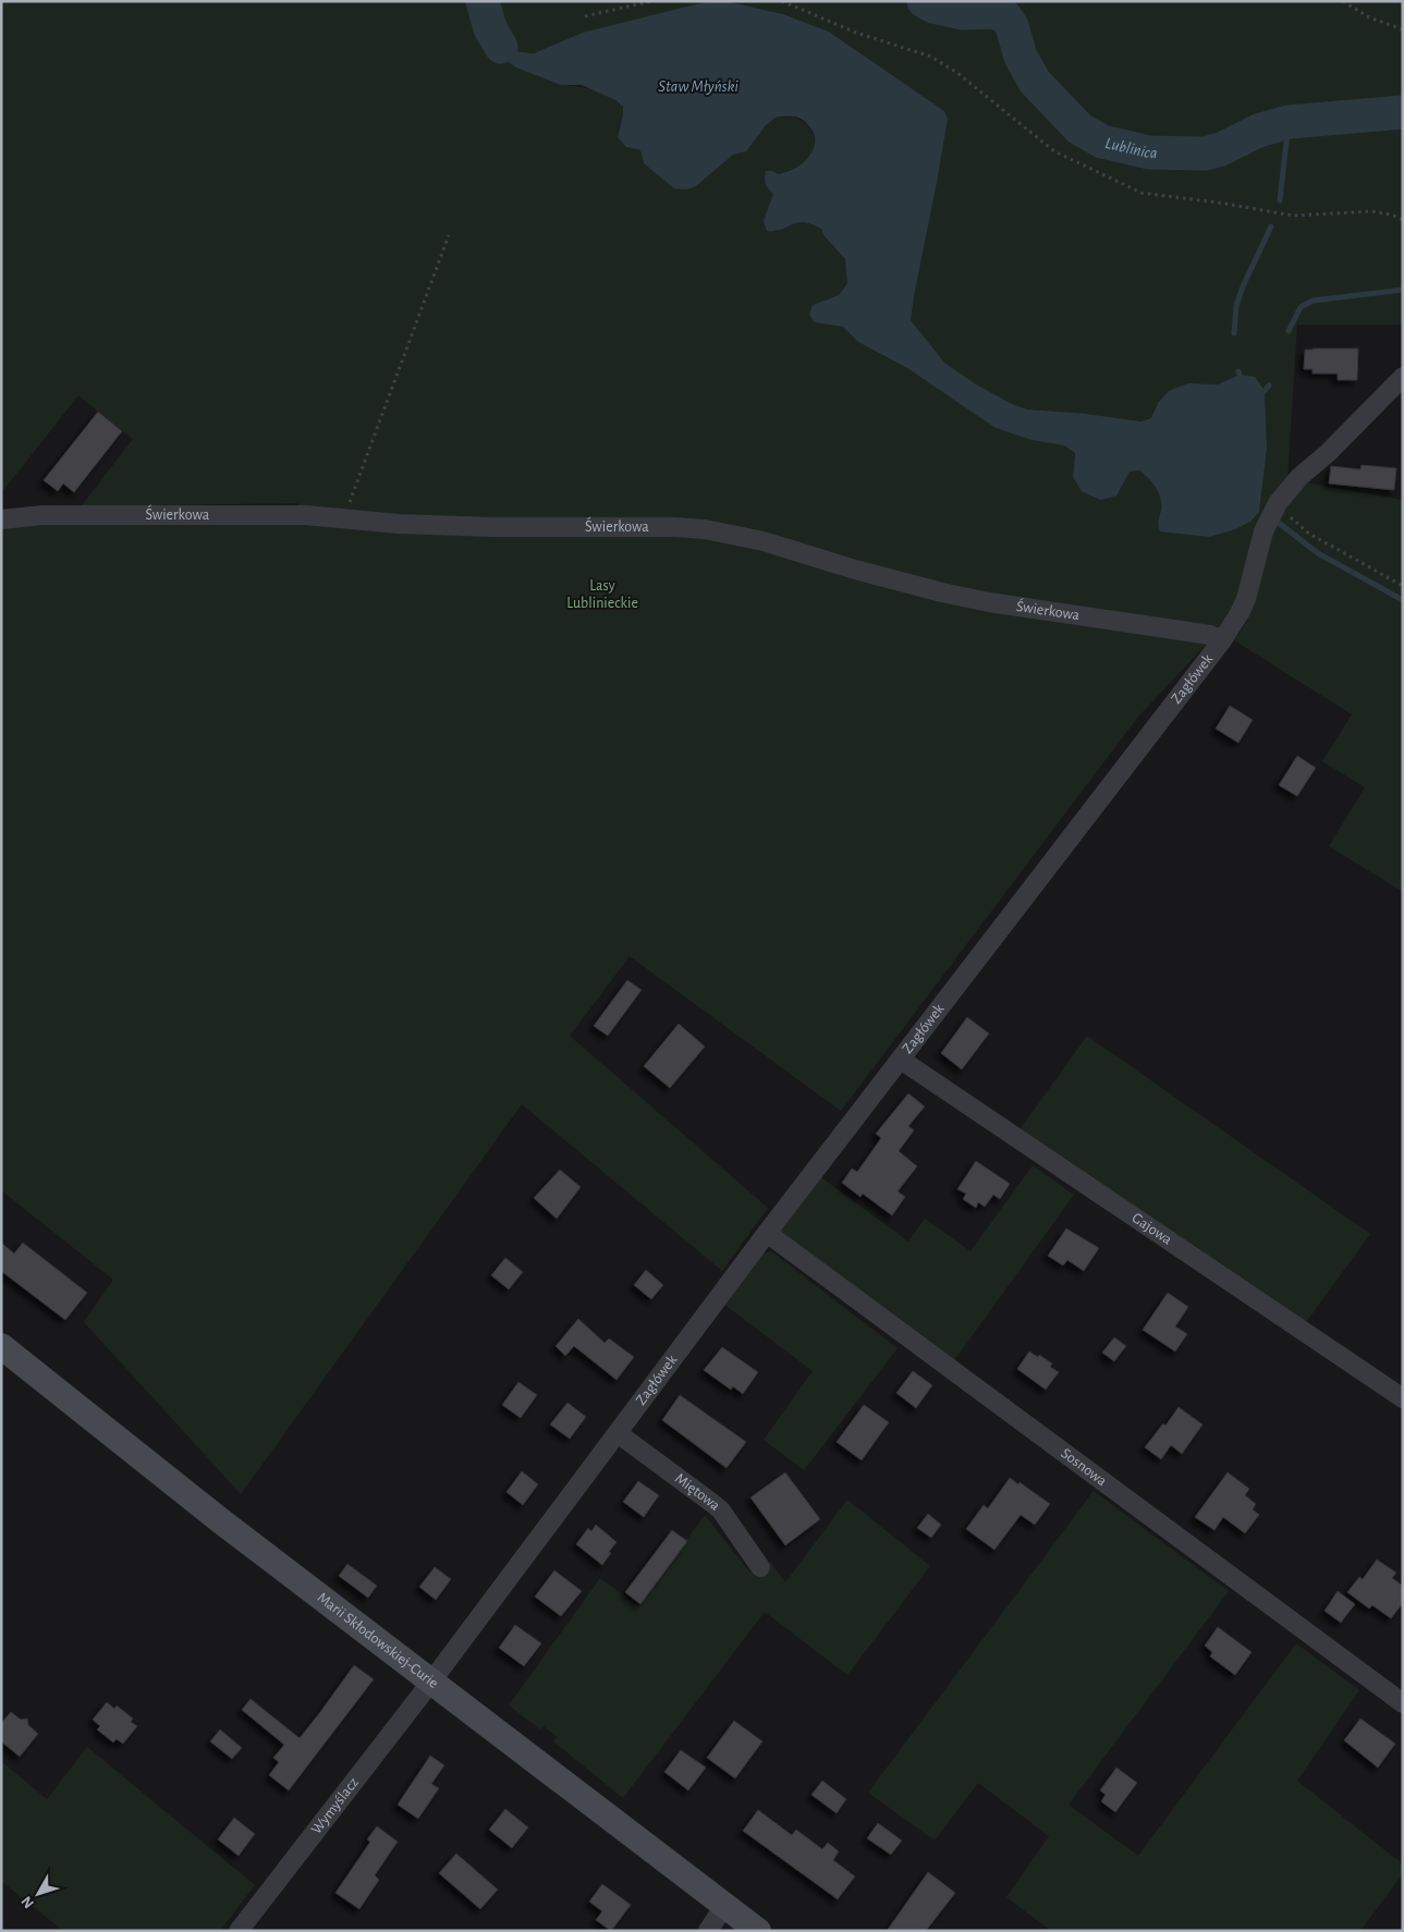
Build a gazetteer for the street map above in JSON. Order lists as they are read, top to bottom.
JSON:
{
  "streets": {
    "street": [
      "Świerkowa",
      "Zagłówek",
      "Gajowa",
      "Sosnowa",
      "Miętowa",
      "Marii Skłodowskiej-Curie",
      "Wymyślacz"
    ]
  },
  "crossings": [
    ["Świerkowa", "Zagłówek"],
    ["Zagłówek", "Gajowa"],
    ["Zagłówek", "Sosnowa"],
    ["Zagłówek", "Miętowa"],
    ["Zagłówek", "Marii Skłodowskiej-Curie"],
    ["Zagłówek", "Wymyślacz"],
    ["Marii Skłodowskiej-Curie", "Wymyślacz"]
  ],
  "water": ["Staw Młyński", "Lublinica"],
  "parks": ["Lasy Lublinieckie"],
  "north": "bottom left"
}
